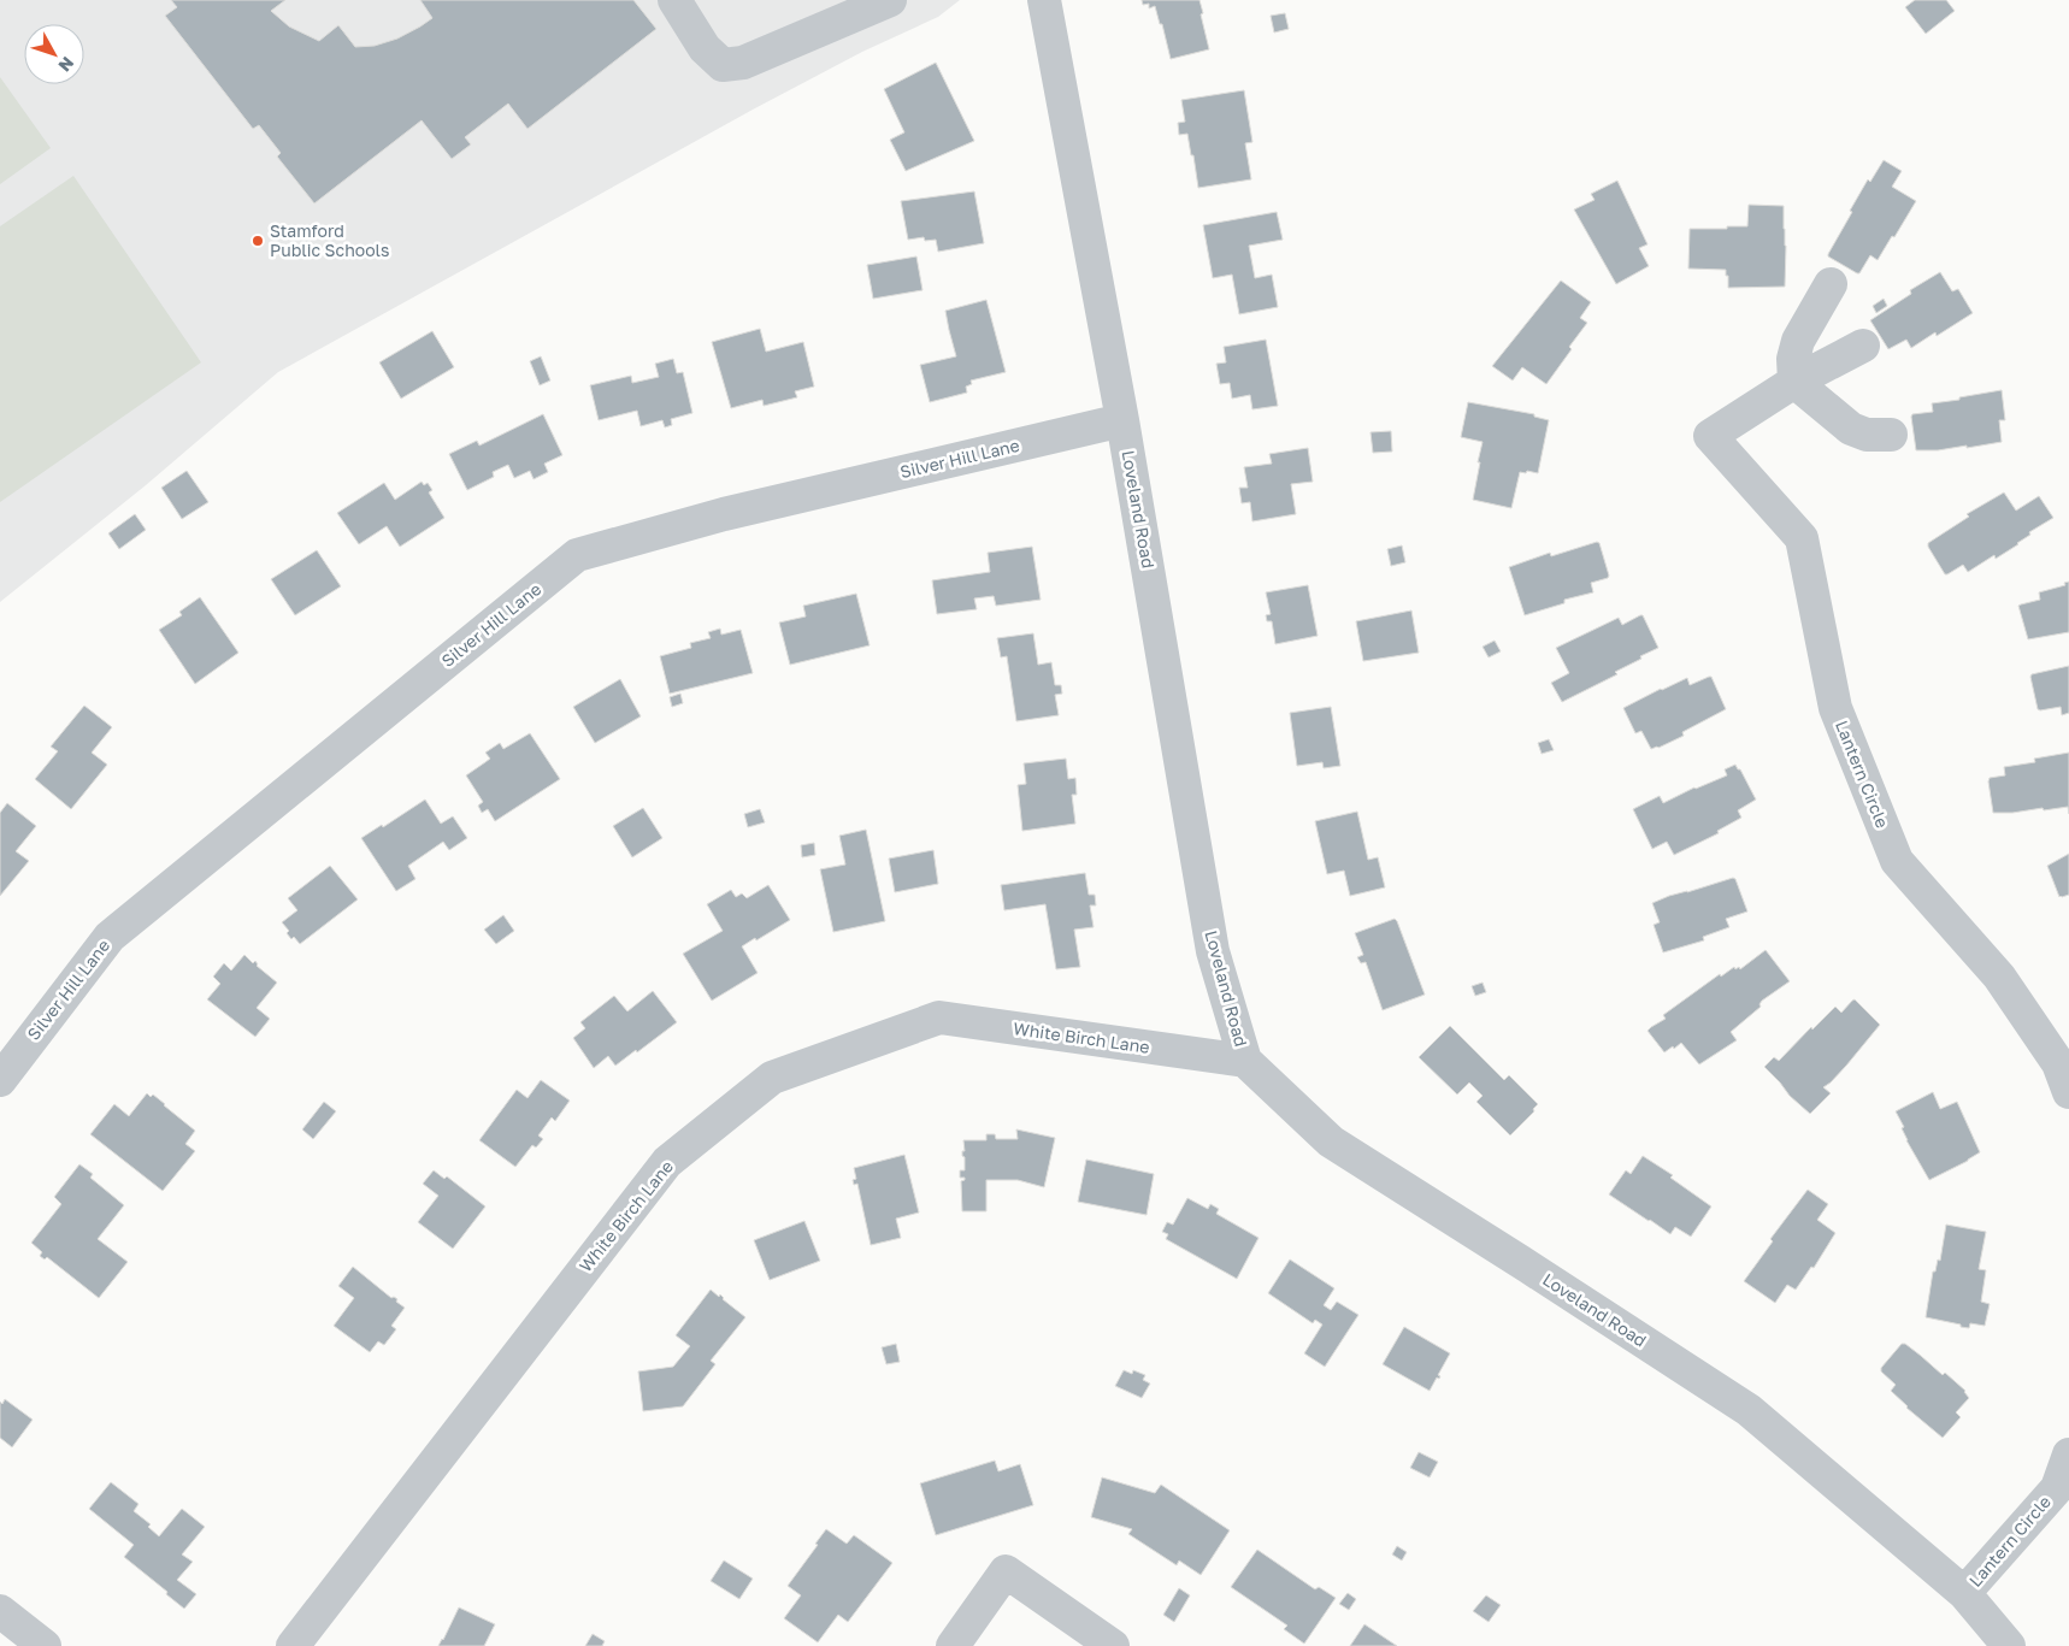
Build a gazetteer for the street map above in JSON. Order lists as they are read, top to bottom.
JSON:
{
  "streets": {
    "street": [
      "Silver Hill Lane",
      "Loveland Road",
      "Lantern Circle",
      "White Birch Lane"
    ]
  },
  "crossings": [
    ["Silver Hill Lane", "Loveland Road"],
    ["Loveland Road", "Lantern Circle"],
    ["Loveland Road", "White Birch Lane"]
  ],
  "places": ["Stamford Public Schools"],
  "north": "bottom right"
}
